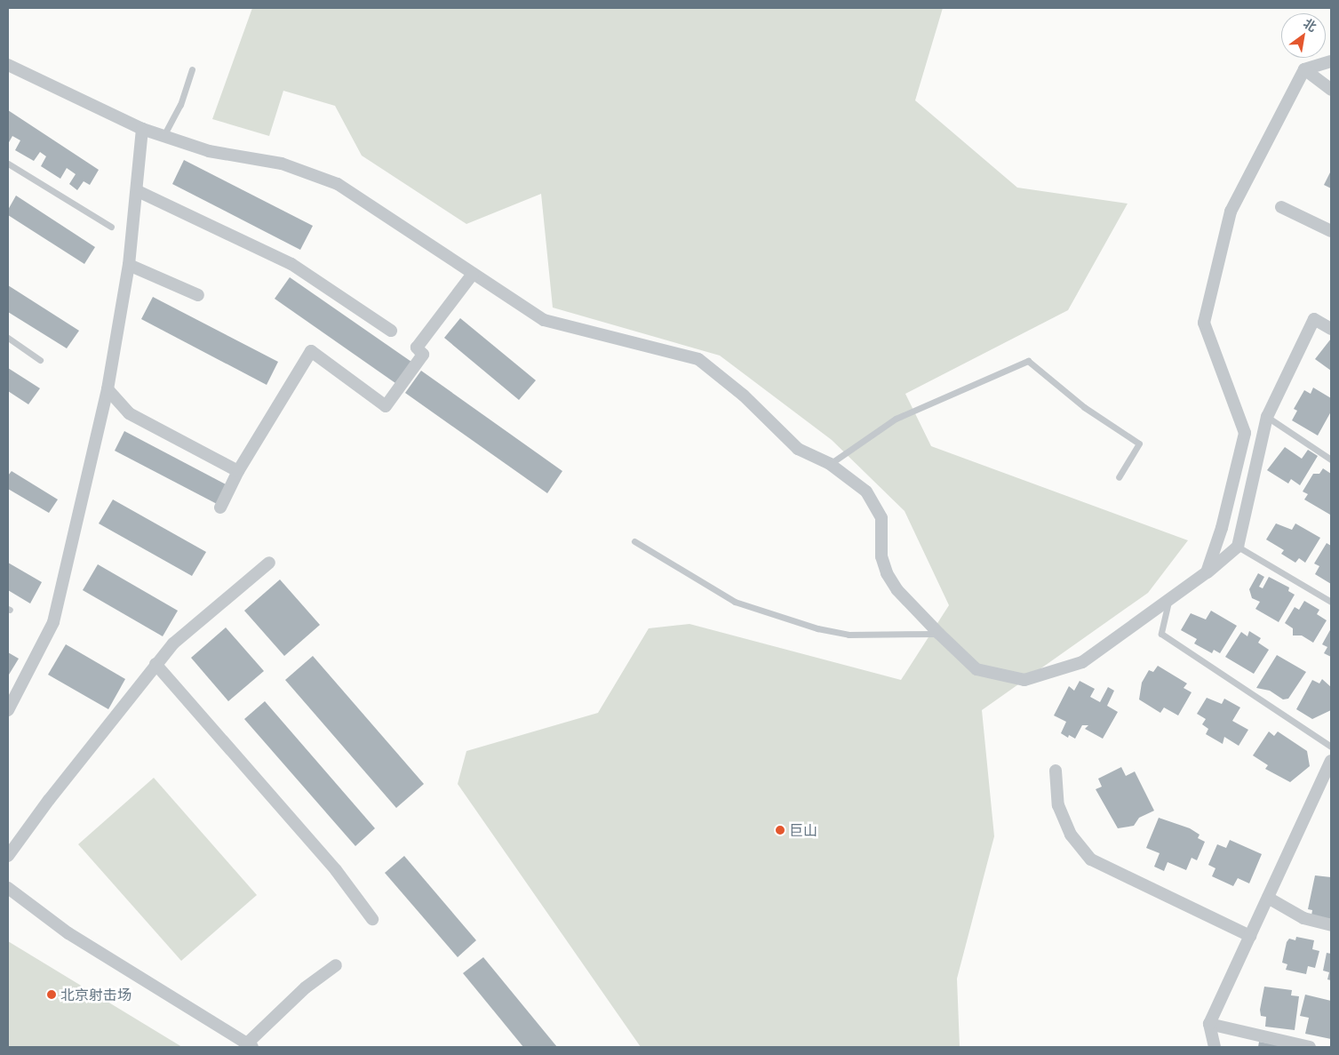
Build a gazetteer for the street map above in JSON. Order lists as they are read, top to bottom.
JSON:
{
  "places": ["巨山", "北京射击场"],
  "north": "top right"
}
